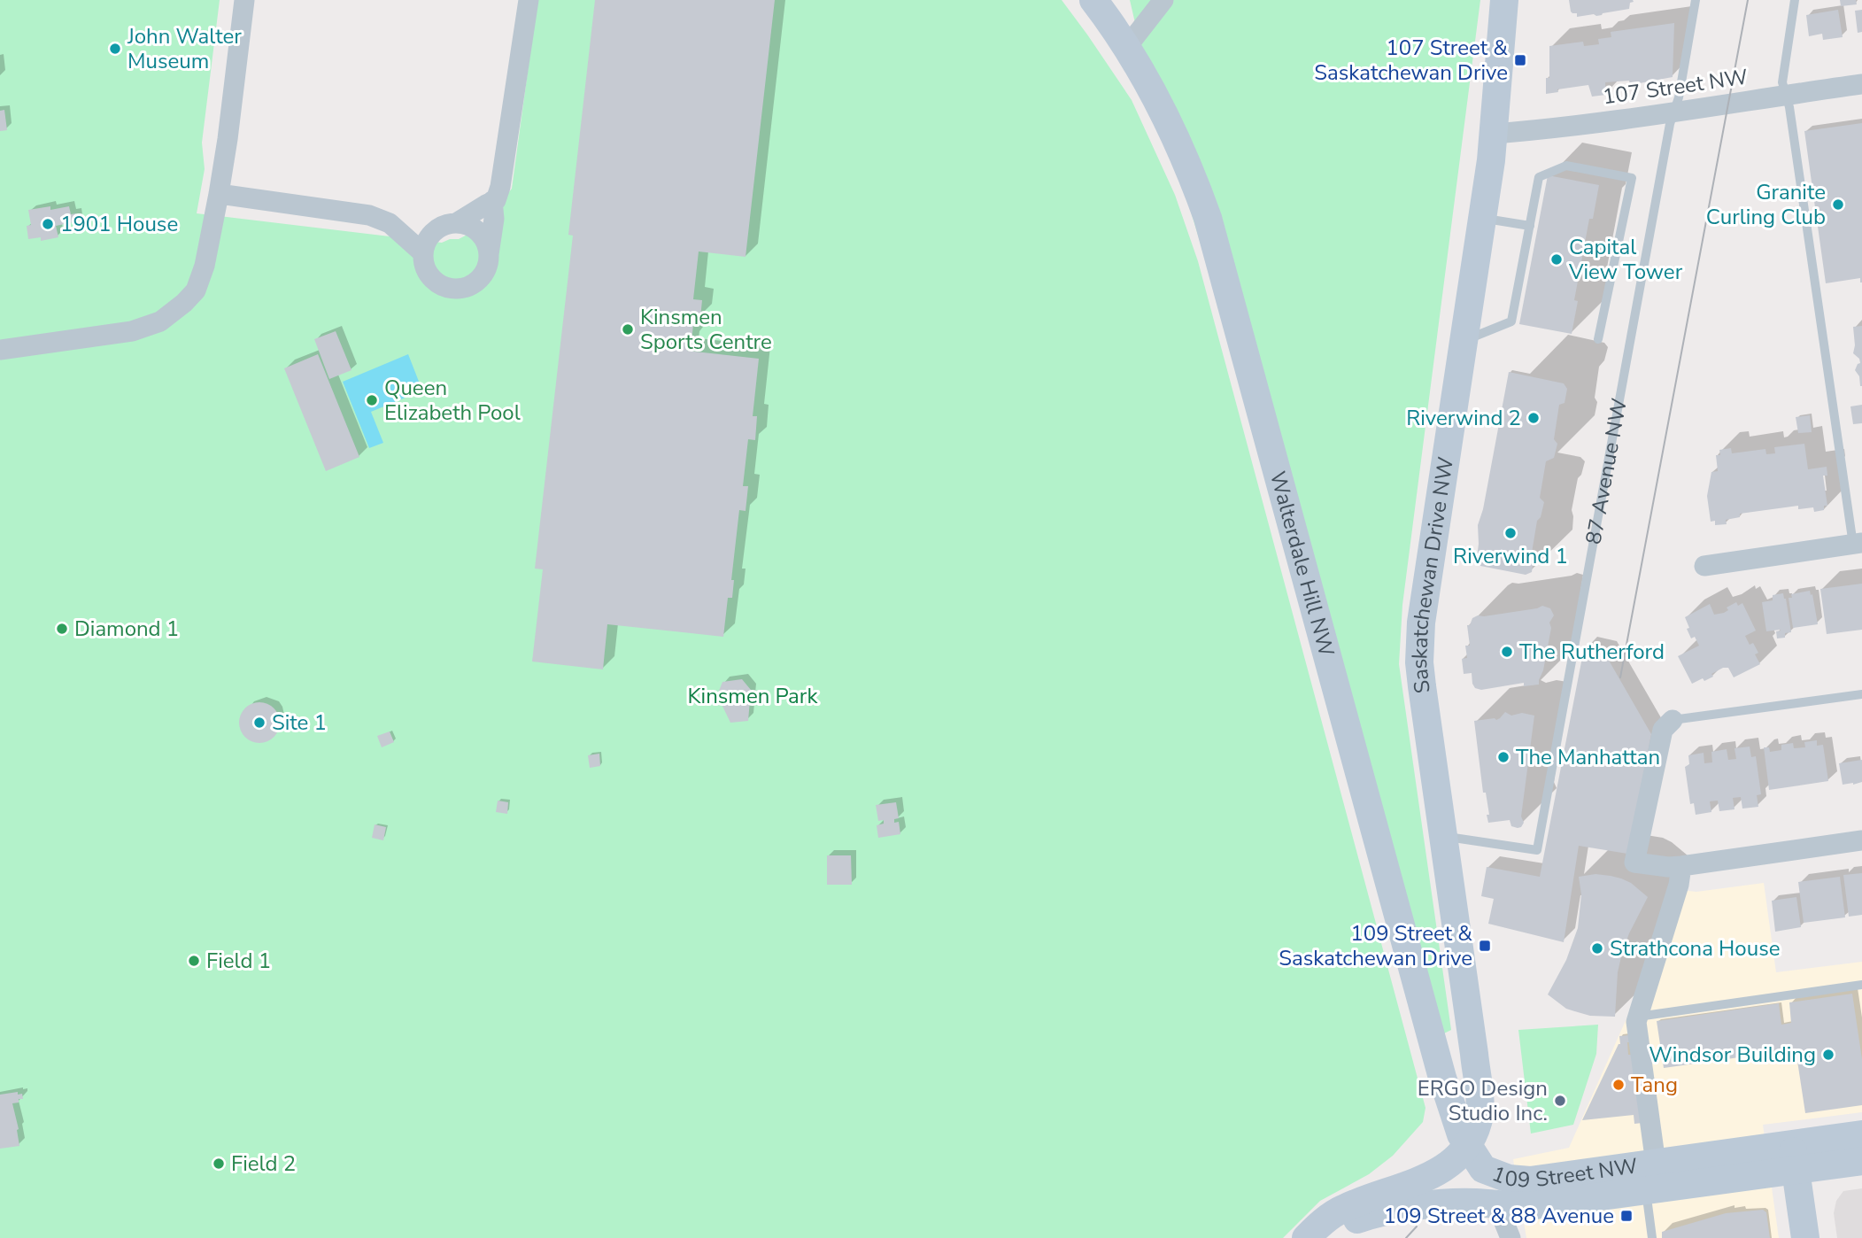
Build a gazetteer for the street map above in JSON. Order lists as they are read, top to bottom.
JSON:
{
  "streets": {
    "main road": ["Walterdale Hill NW", "Saskatchewan Drive NW", "109 Street NW"],
    "street": ["107 Street NW"],
    "lane": ["87 Avenue NW"]
  },
  "crossings": [
    ["107 Street NW", "87 Avenue NW"],
    ["107 Street NW", "Saskatchewan Drive NW"],
    ["87 Avenue NW", "Saskatchewan Drive NW"],
    ["Walterdale Hill NW", "Saskatchewan Drive NW"],
    ["Walterdale Hill NW", "109 Street NW"],
    ["Saskatchewan Drive NW", "109 Street NW"]
  ],
  "parks": ["Kinsmen Park"],
  "places": {
    "other": [
      "John Walter Museum",
      "Granite Curling Club",
      "1901 House",
      "Capital View Tower",
      "Kinsmen Sports Centre",
      "Queen Elizabeth Pool",
      "Riverwind 2",
      "Riverwind 1",
      "Diamond 1",
      "The Rutherford",
      "Site 1",
      "The Manhattan",
      "Strathcona House",
      "Field 1",
      "Windsor Building",
      "Tang",
      "ERGO Design Studio Inc.",
      "Field 2"
    ],
    "transit": ["107 Street & Saskatchewan Drive", "109 Street & Saskatchewan Drive", "109 Street & 88 Avenue"]
  }
}
